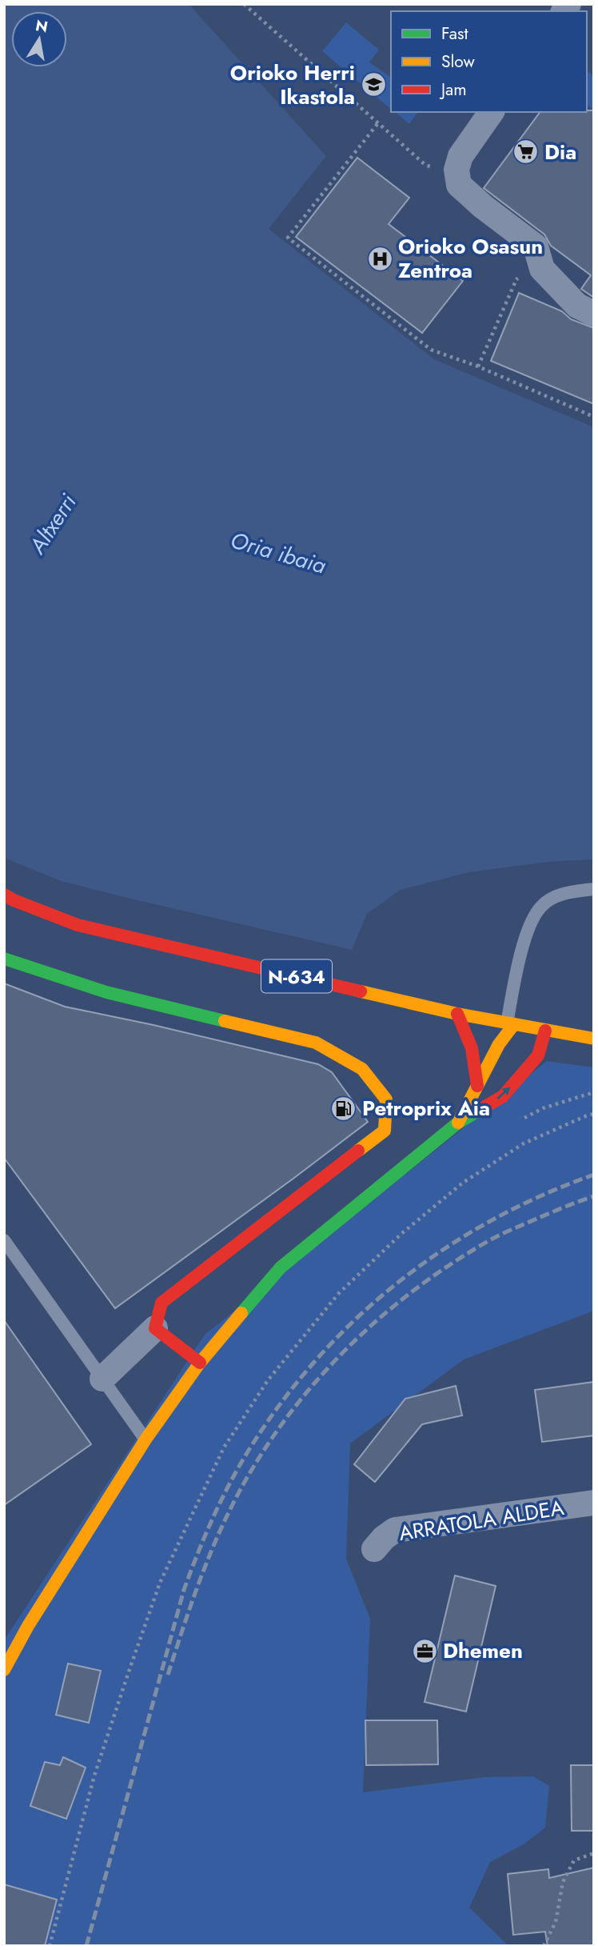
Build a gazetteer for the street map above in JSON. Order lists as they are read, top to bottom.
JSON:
{
  "streets": {
    "main road": ["N-634"],
    "street": ["ARRATOLA ALDEA"]
  },
  "water": ["Altxerri", "Oria ibaia"],
  "places": {
    "school or university": ["Orioko Herri Ikastola"],
    "supermarket": ["Dia"],
    "hospital": ["Orioko Osasun Zentroa"],
    "fuel station": ["Petroprix Aia"],
    "office": ["Dhemen"]
  },
  "legend": ["Fast", "Slow", "Jam"],
  "north": "top"
}
